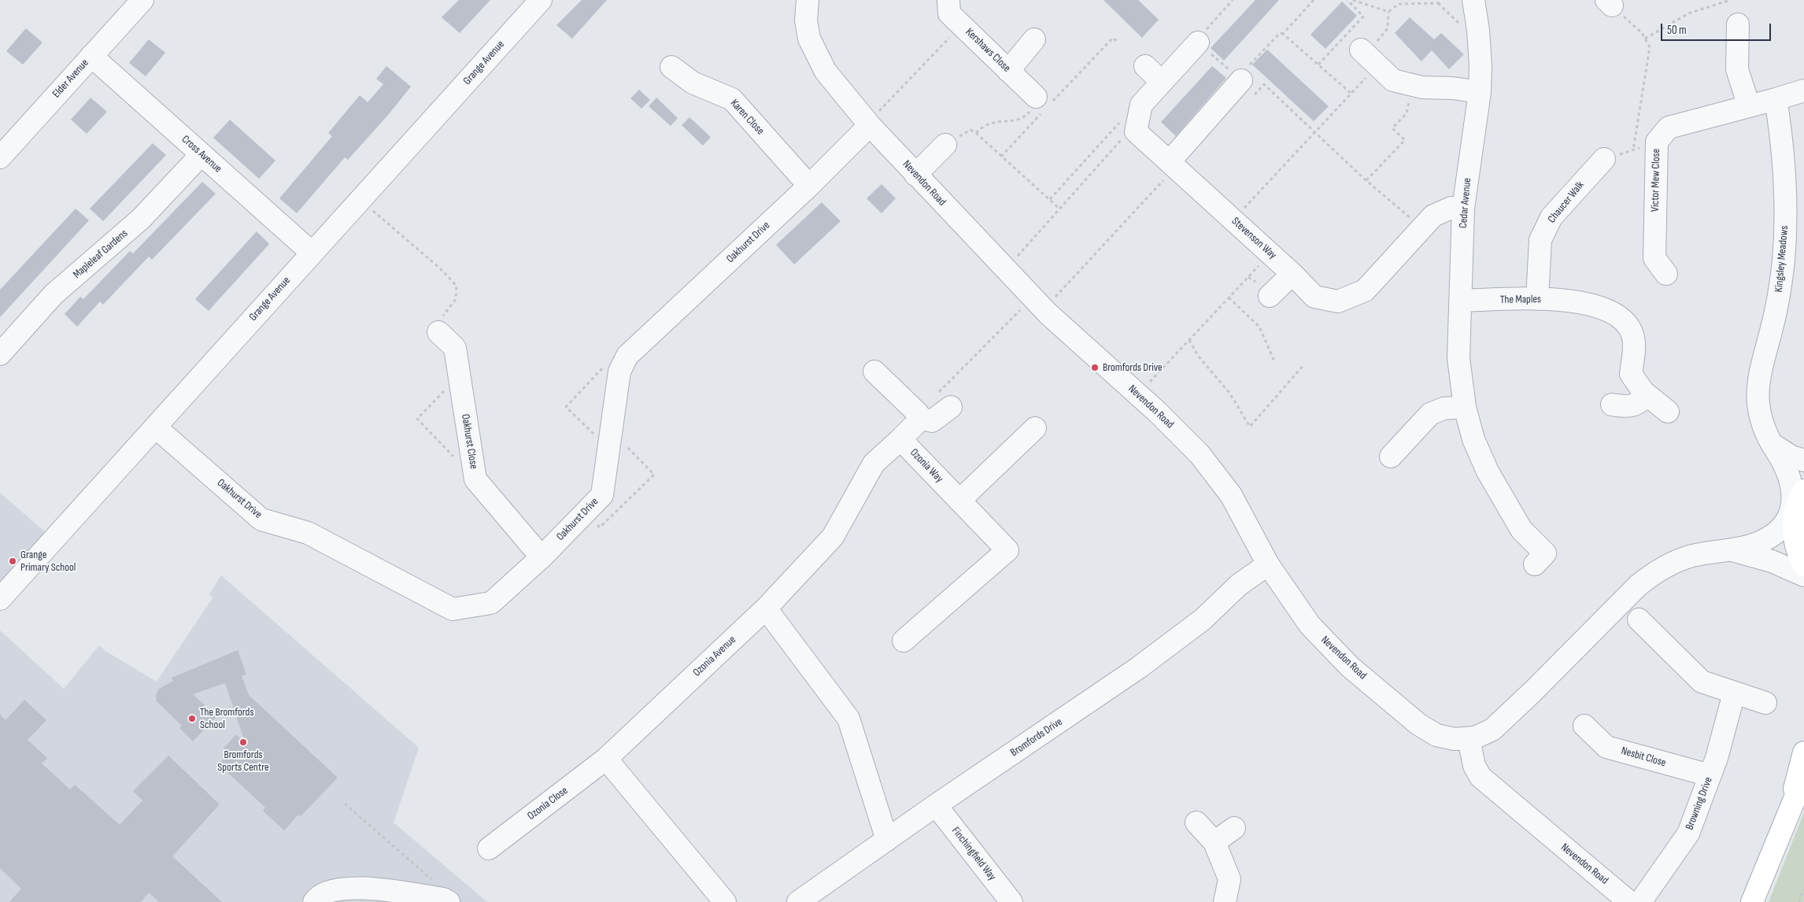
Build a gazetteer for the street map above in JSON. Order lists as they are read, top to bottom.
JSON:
{
  "streets": {
    "street": [
      "Kershaws Close",
      "Grange Avenue",
      "Elder Avenue",
      "Karen Close",
      "Cross Avenue",
      "Victor Mew Close",
      "Nevendon Road",
      "Chaucer Walk",
      "Cedar Avenue",
      "Stevenson Way",
      "Oakhurst Drive",
      "Mapleleaf Gardens",
      "Kingsley Meadows",
      "The Maples",
      "Oakhurst Close",
      "Ozonia Way",
      "Ozonia Avenue",
      "Bromfords Drive",
      "Nesbit Close",
      "Ozonia Close",
      "Browning Drive",
      "Finchingfield Way"
    ]
  },
  "crossings": [
    ["Grange Avenue", "Cross Avenue"],
    ["Grange Avenue", "Oakhurst Drive"],
    ["Elder Avenue", "Cross Avenue"],
    ["Karen Close", "Oakhurst Drive"],
    ["Cross Avenue", "Mapleleaf Gardens"],
    ["Victor Mew Close", "Kingsley Meadows"],
    ["Nevendon Road", "Oakhurst Drive"],
    ["Nevendon Road", "Kingsley Meadows"],
    ["Nevendon Road", "Bromfords Drive"],
    ["Chaucer Walk", "The Maples"],
    ["Cedar Avenue", "Stevenson Way"],
    ["Cedar Avenue", "The Maples"],
    ["Oakhurst Drive", "Oakhurst Close"],
    ["Ozonia Way", "Ozonia Avenue"],
    ["Ozonia Avenue", "Ozonia Close"],
    ["Bromfords Drive", "Finchingfield Way"],
    ["Nesbit Close", "Browning Drive"]
  ],
  "places": [
    "Bromfords Drive",
    "Grange Primary School",
    "The Bromfords School",
    "Bromfords Sports Centre"
  ],
  "scale_bar": "50 m"
}
